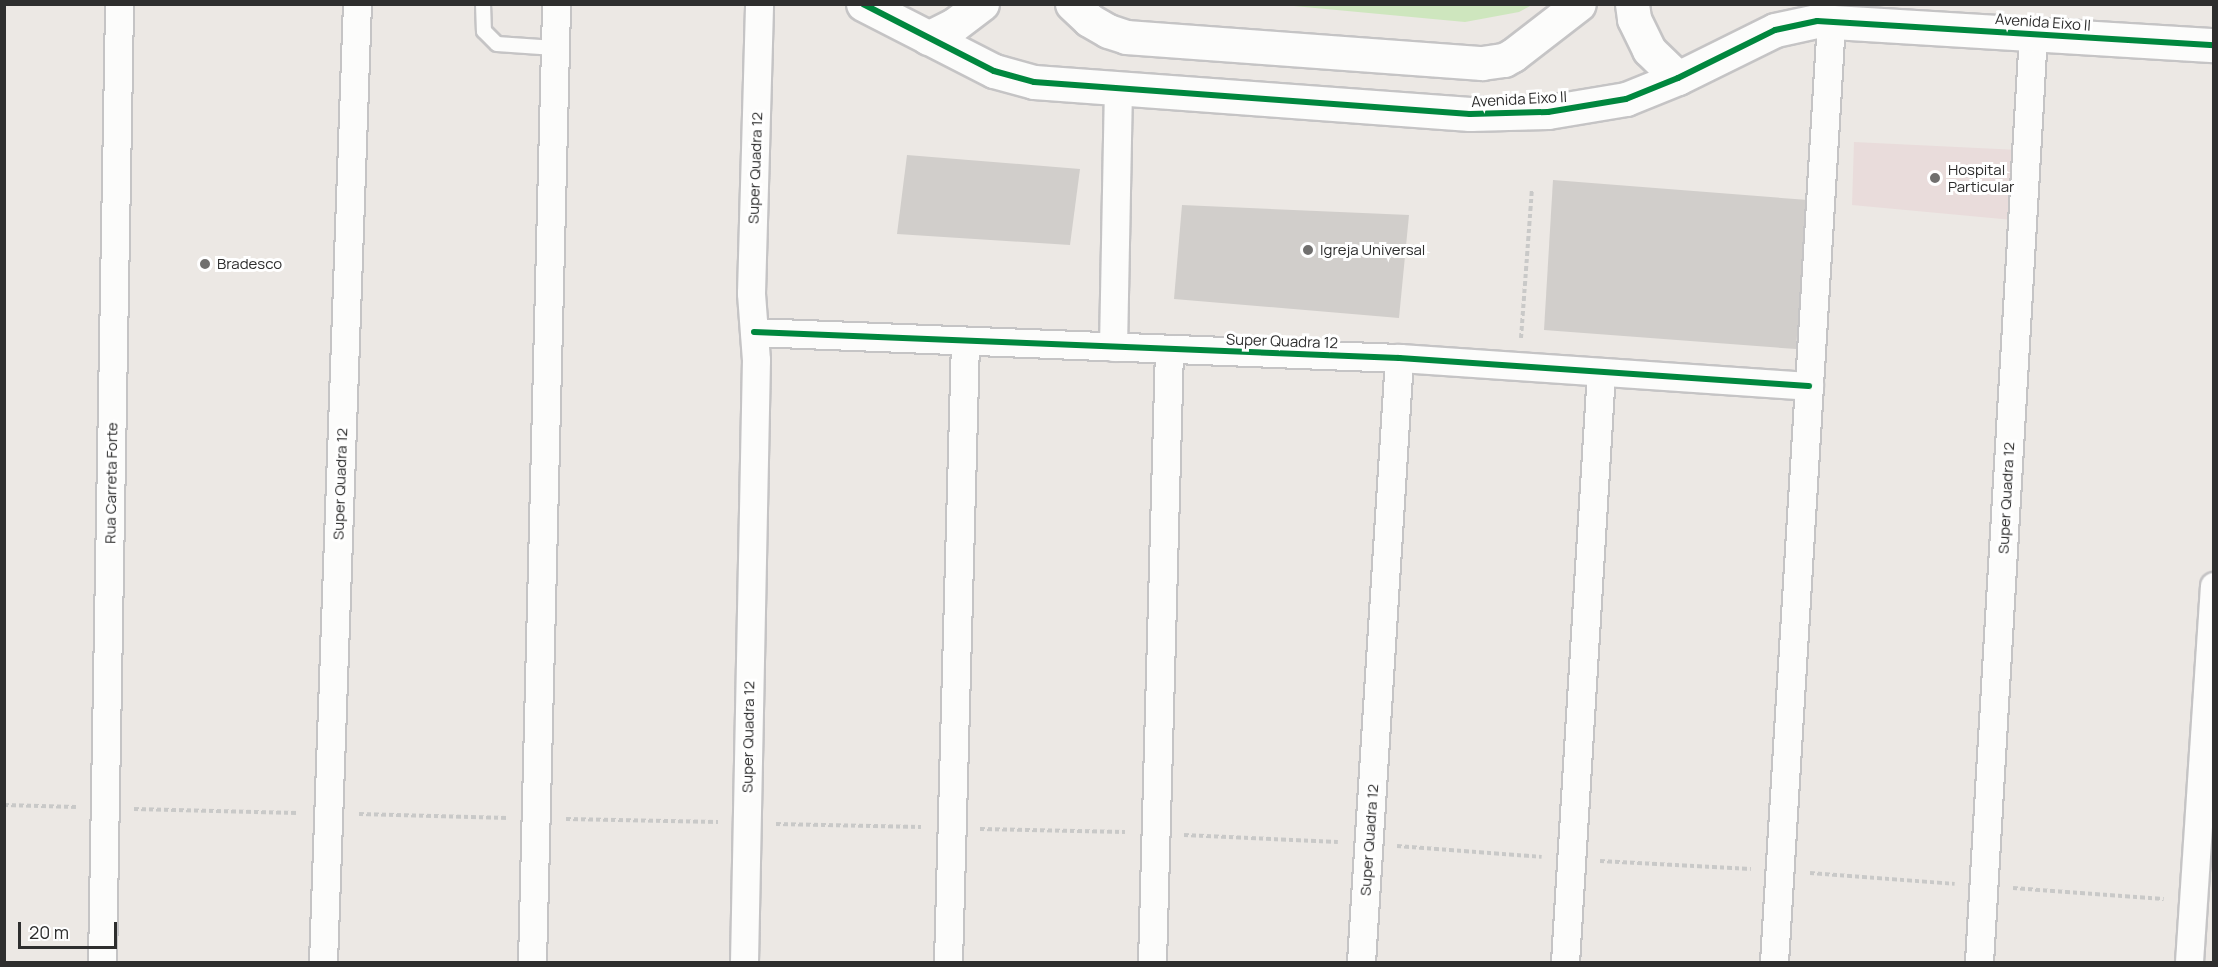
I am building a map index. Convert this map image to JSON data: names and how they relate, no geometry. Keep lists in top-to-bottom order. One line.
{"streets":{"street":["Avenida Eixo II","Super Quadra 12","Rua Carreta Forte"]},"crossings":[["Avenida Eixo II","Super Quadra 12"]],"places":["Hospital Particular","Igreja Universal","Bradesco"],"scale_bar":"20 m"}
